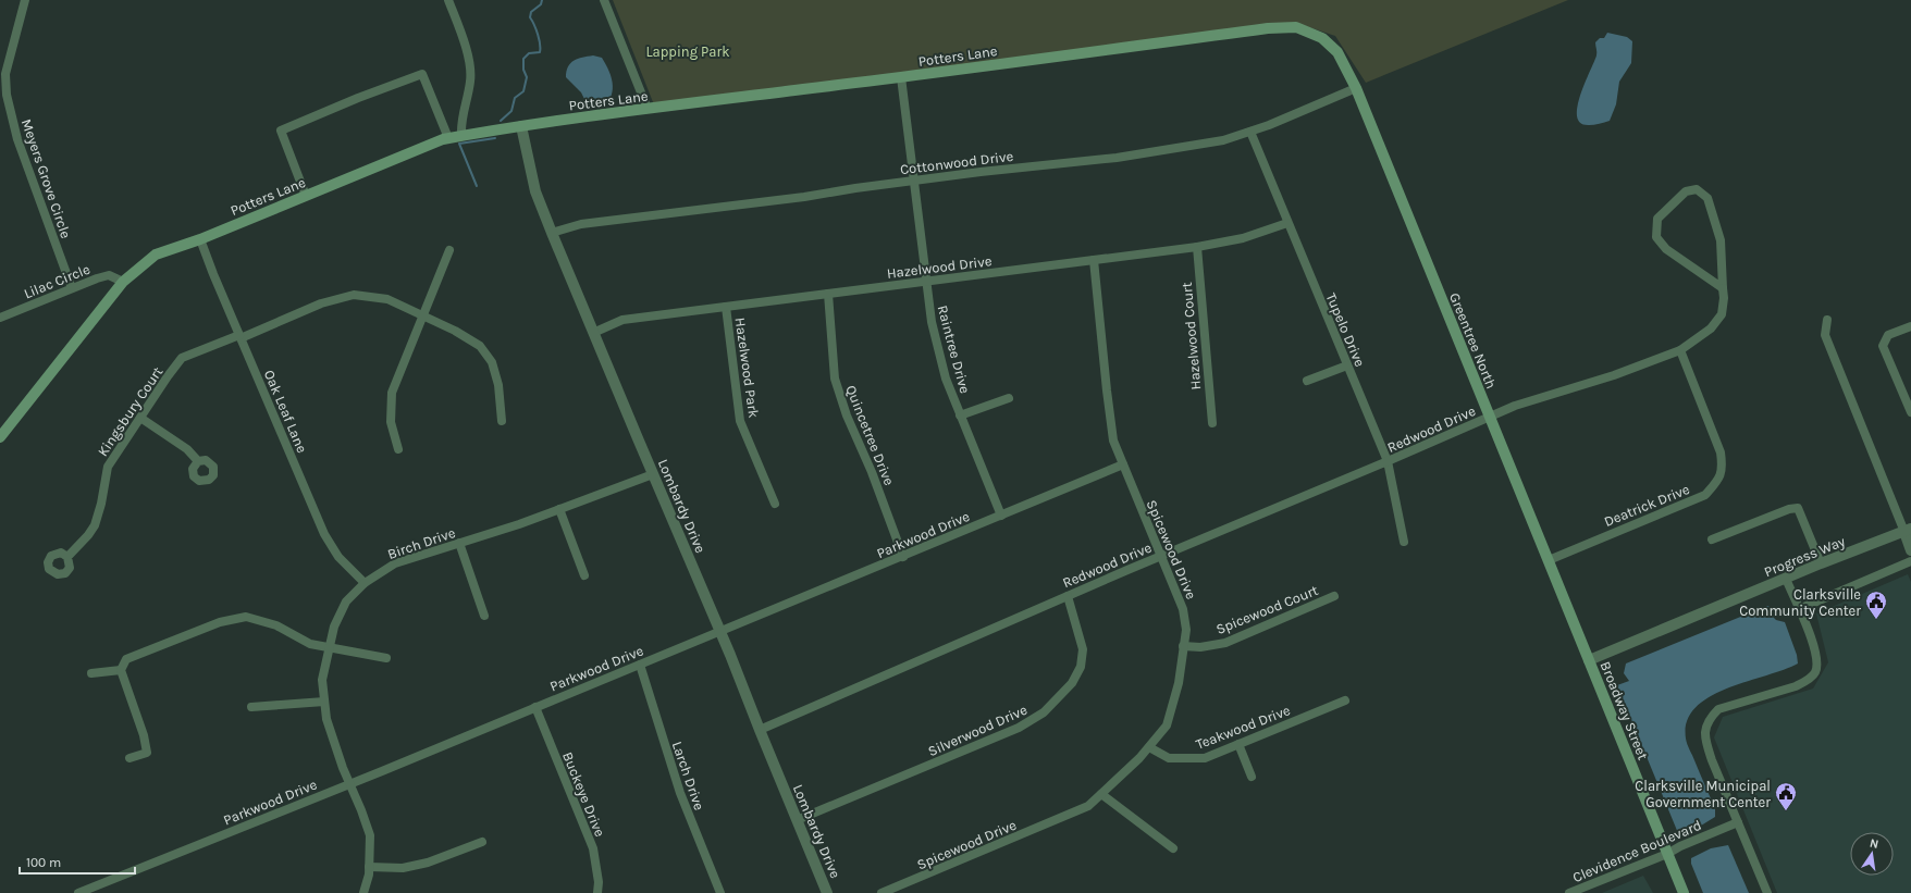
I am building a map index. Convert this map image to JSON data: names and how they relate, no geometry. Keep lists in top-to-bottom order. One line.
{"streets":{"main road":["Potters Lane","Greentree North","Broadway Street"],"street":["Cottonwood Drive","Meyers Grove Circle","Hazelwood Drive","Lilac Circle","Tupelo Drive","Hazelwood Court","Raintree Drive","Hazelwood Park","Kingsbury Court","Oak Leaf Lane","Redwood Drive","Quincetree Drive","Deatrick Drive","Lombardy Drive","Parkwood Drive","Birch Drive","Spicewood Drive","Progress Way","Spicewood Court","Teakwood Drive","Silverwood Drive","Larch Drive","Buckeye Drive","Clevidence Boulevard"]},"crossings":[["Potters Lane","Lilac Circle"],["Potters Lane","Greentree North"],["Potters Lane","Raintree Drive"],["Potters Lane","Oak Leaf Lane"],["Potters Lane","Lombardy Drive"],["Cottonwood Drive","Tupelo Drive"],["Cottonwood Drive","Greentree North"],["Cottonwood Drive","Raintree Drive"],["Cottonwood Drive","Lombardy Drive"],["Meyers Grove Circle","Lilac Circle"],["Hazelwood Drive","Tupelo Drive"],["Hazelwood Drive","Hazelwood Court"],["Hazelwood Drive","Raintree Drive"],["Hazelwood Drive","Hazelwood Park"],["Hazelwood Drive","Quincetree Drive"],["Hazelwood Drive","Lombardy Drive"],["Hazelwood Drive","Spicewood Drive"],["Tupelo Drive","Redwood Drive"],["Greentree North","Redwood Drive"],["Greentree North","Deatrick Drive"],["Greentree North","Progress Way"],["Greentree North","Broadway Street"],["Raintree Drive","Parkwood Drive"],["Kingsbury Court","Oak Leaf Lane"],["Oak Leaf Lane","Birch Drive"],["Redwood Drive","Deatrick Drive"],["Redwood Drive","Lombardy Drive"],["Redwood Drive","Spicewood Drive"],["Redwood Drive","Silverwood Drive"],["Quincetree Drive","Parkwood Drive"],["Lombardy Drive","Parkwood Drive"],["Lombardy Drive","Birch Drive"],["Lombardy Drive","Silverwood Drive"],["Parkwood Drive","Birch Drive"],["Parkwood Drive","Spicewood Drive"],["Parkwood Drive","Larch Drive"],["Parkwood Drive","Buckeye Drive"],["Spicewood Drive","Spicewood Court"],["Spicewood Drive","Teakwood Drive"],["Progress Way","Broadway Street"],["Broadway Street","Clevidence Boulevard"]],"parks":["Lapping Park"],"places":{"public building":["Clarksville Community Center","Clarksville Municipal Government Center"]},"scale_bar":"100 m","north":"top"}
